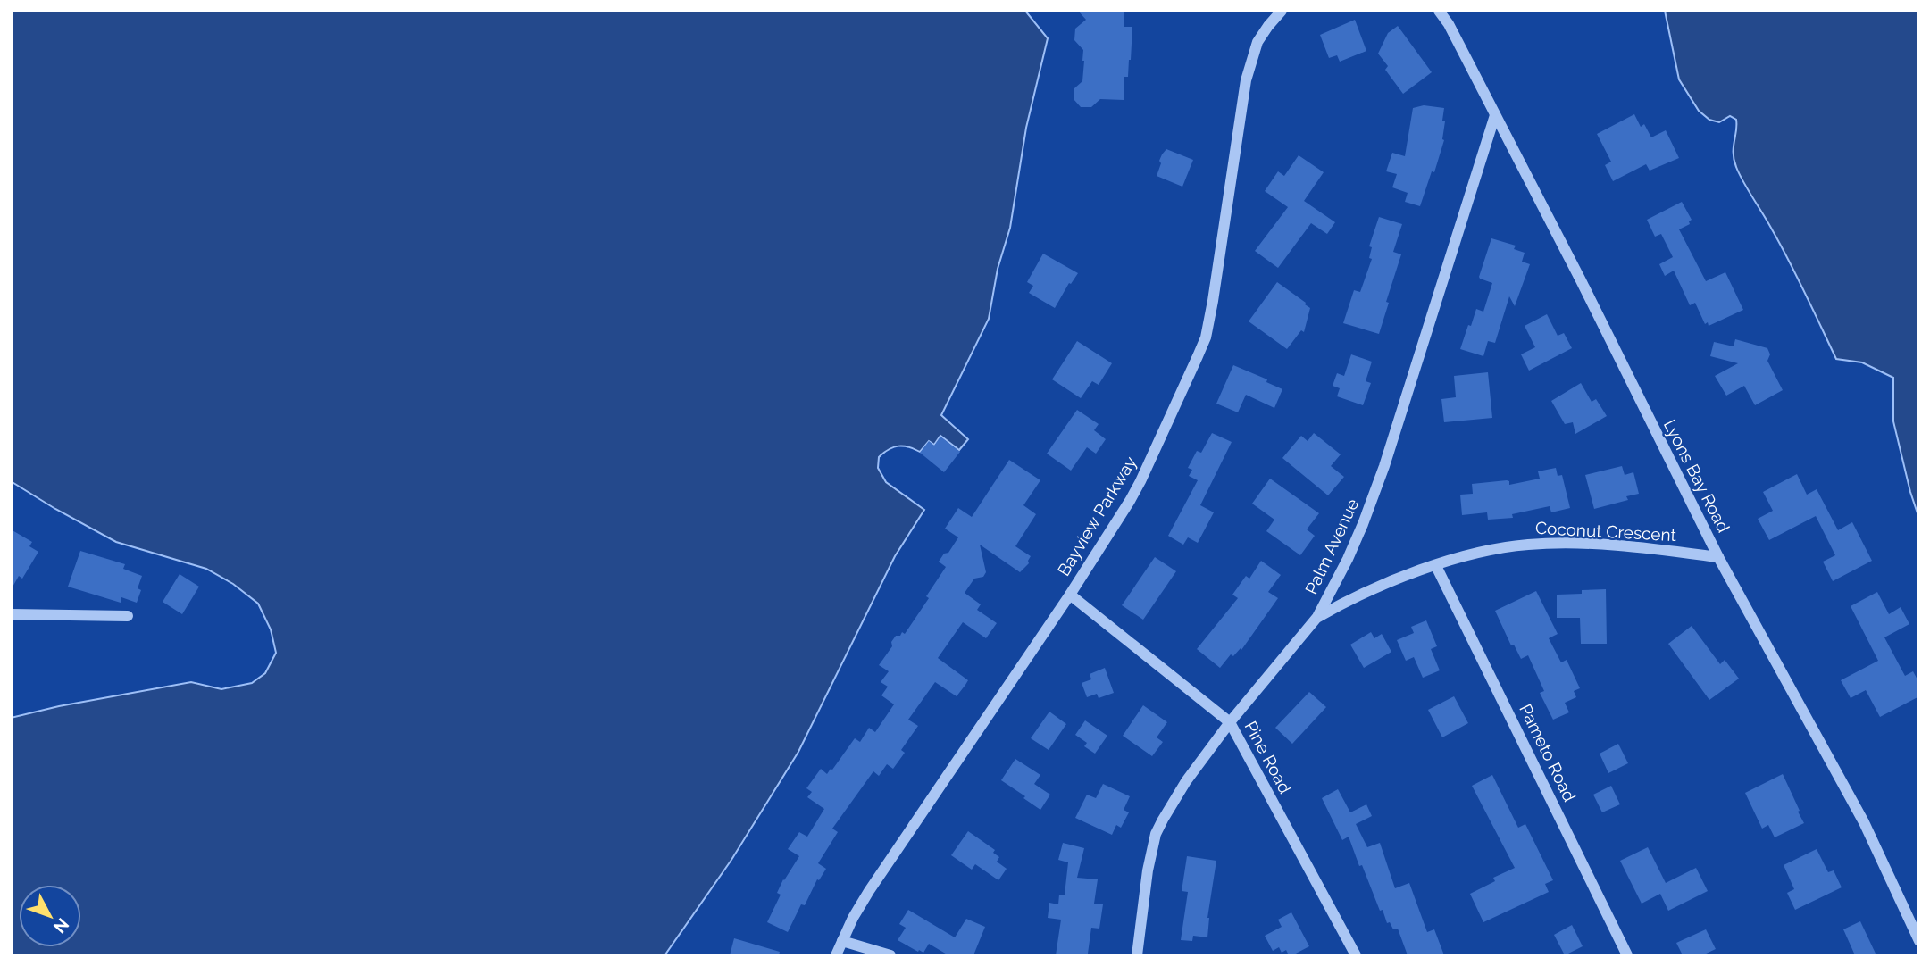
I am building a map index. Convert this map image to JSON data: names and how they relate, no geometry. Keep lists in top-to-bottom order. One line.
{"streets":{"street":["Lyons Bay Road","Bayview Parkway","Coconut Crescent","Palm Avenue","Pameto Road","Pine Road"]},"crossings":[["Lyons Bay Road","Coconut Crescent"],["Lyons Bay Road","Palm Avenue"],["Bayview Parkway","Pine Road"],["Coconut Crescent","Palm Avenue"],["Coconut Crescent","Pameto Road"],["Palm Avenue","Pine Road"]],"north":"bottom right"}
